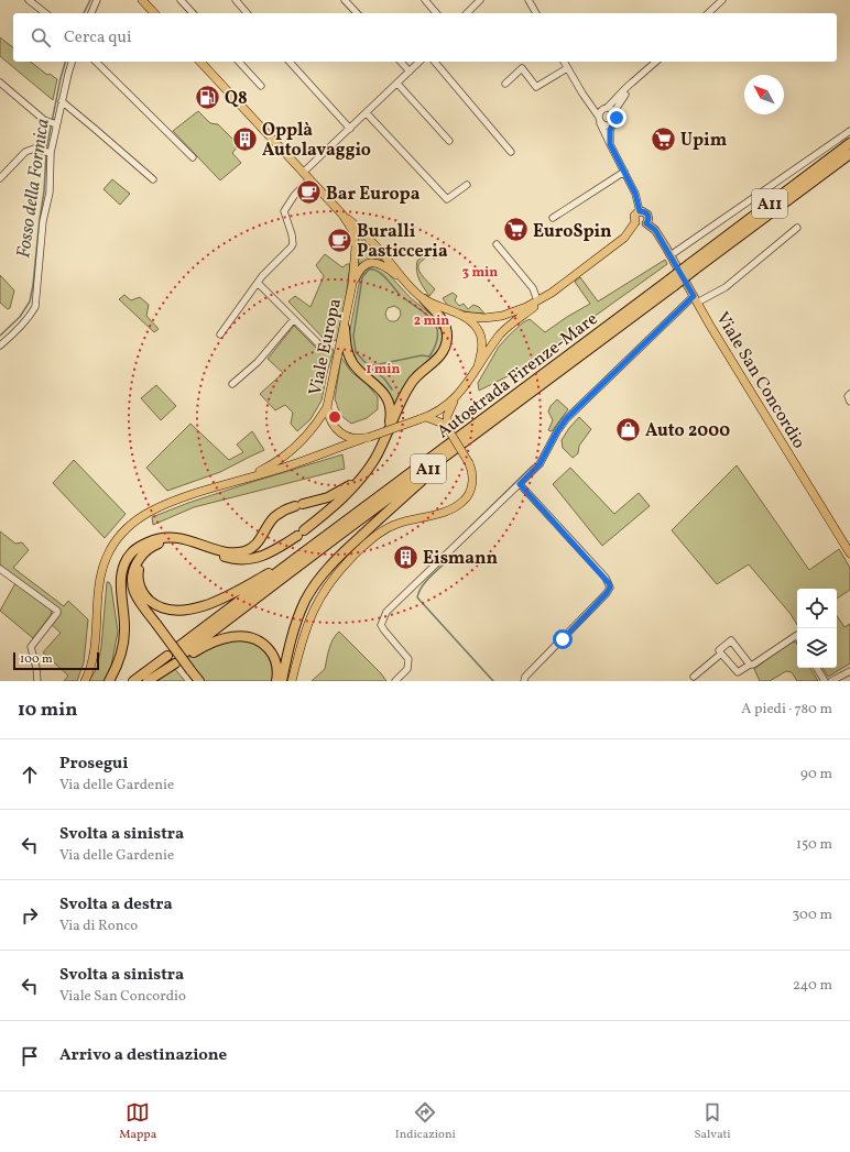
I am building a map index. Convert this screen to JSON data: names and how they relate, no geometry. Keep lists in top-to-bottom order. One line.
{"streets":{"highway":["A11","Autostrada Firenze-Mare"],"main road":["Viale Europa","Viale San Concordio"]},"crossings":[["Viale Europa","Viale San Concordio"]],"water":["Fosso della Formica"],"places":{"fuel station":["Q8"],"building":["Opplà Autolavaggio","Eismann"],"supermarket":["Upim","EuroSpin"],"cafe":["Bar Europa","Buralli Pasticceria"],"shop":["Auto 2000"]},"scale_bar":"100 m","north":"top left","page":{"search":"Cerca qui","scale":"100 m","heading":["10 min","A piedi · 780 m"],"list":[["Prosegui","Via delle Gardenie","90 m"],["Svolta a sinistra","Via delle Gardenie","150 m"],["Svolta a destra","Via di Ronco","300 m"],["Svolta a sinistra","Viale San Concordio","240 m"],"Arrivo a destinazione"],"nav":["Mappa","Indicazioni","Salvati"]},"rings":["3 min","2 min","1 min"]}
